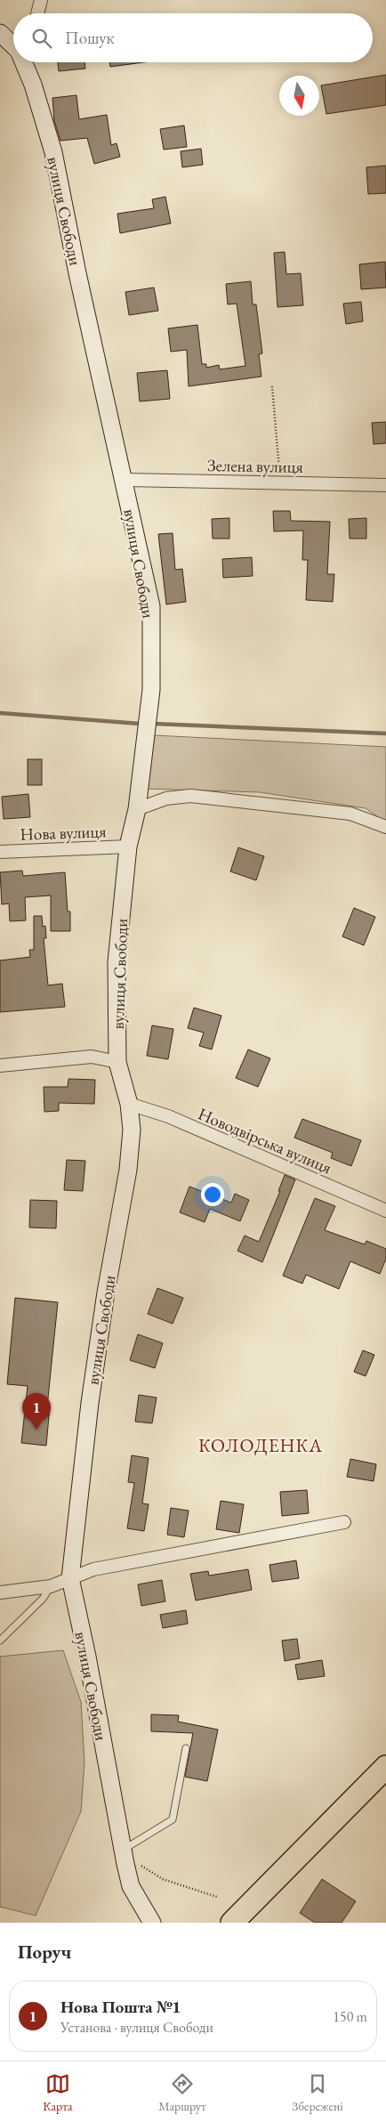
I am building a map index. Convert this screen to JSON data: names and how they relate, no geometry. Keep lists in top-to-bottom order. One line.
{"streets":{"main road":["вулиця Свободи"],"street":["Зелена вулиця","Нова вулиця","Новодвірська вулиця"]},"crossings":[["вулиця Свободи","Зелена вулиця"],["вулиця Свободи","Нова вулиця"],["вулиця Свободи","Новодвірська вулиця"]],"districts":["КОЛОДЕНКА"],"north":"bottom","page":{"search":"Пошук","pins":"1","heading":"Поруч","list":[{"mark":"1","name":"Нова Пошта №1","note":"Установа · вулиця Свободи","value":"150 m"}],"nav":["Карта","Маршрут","Збережені"]}}
